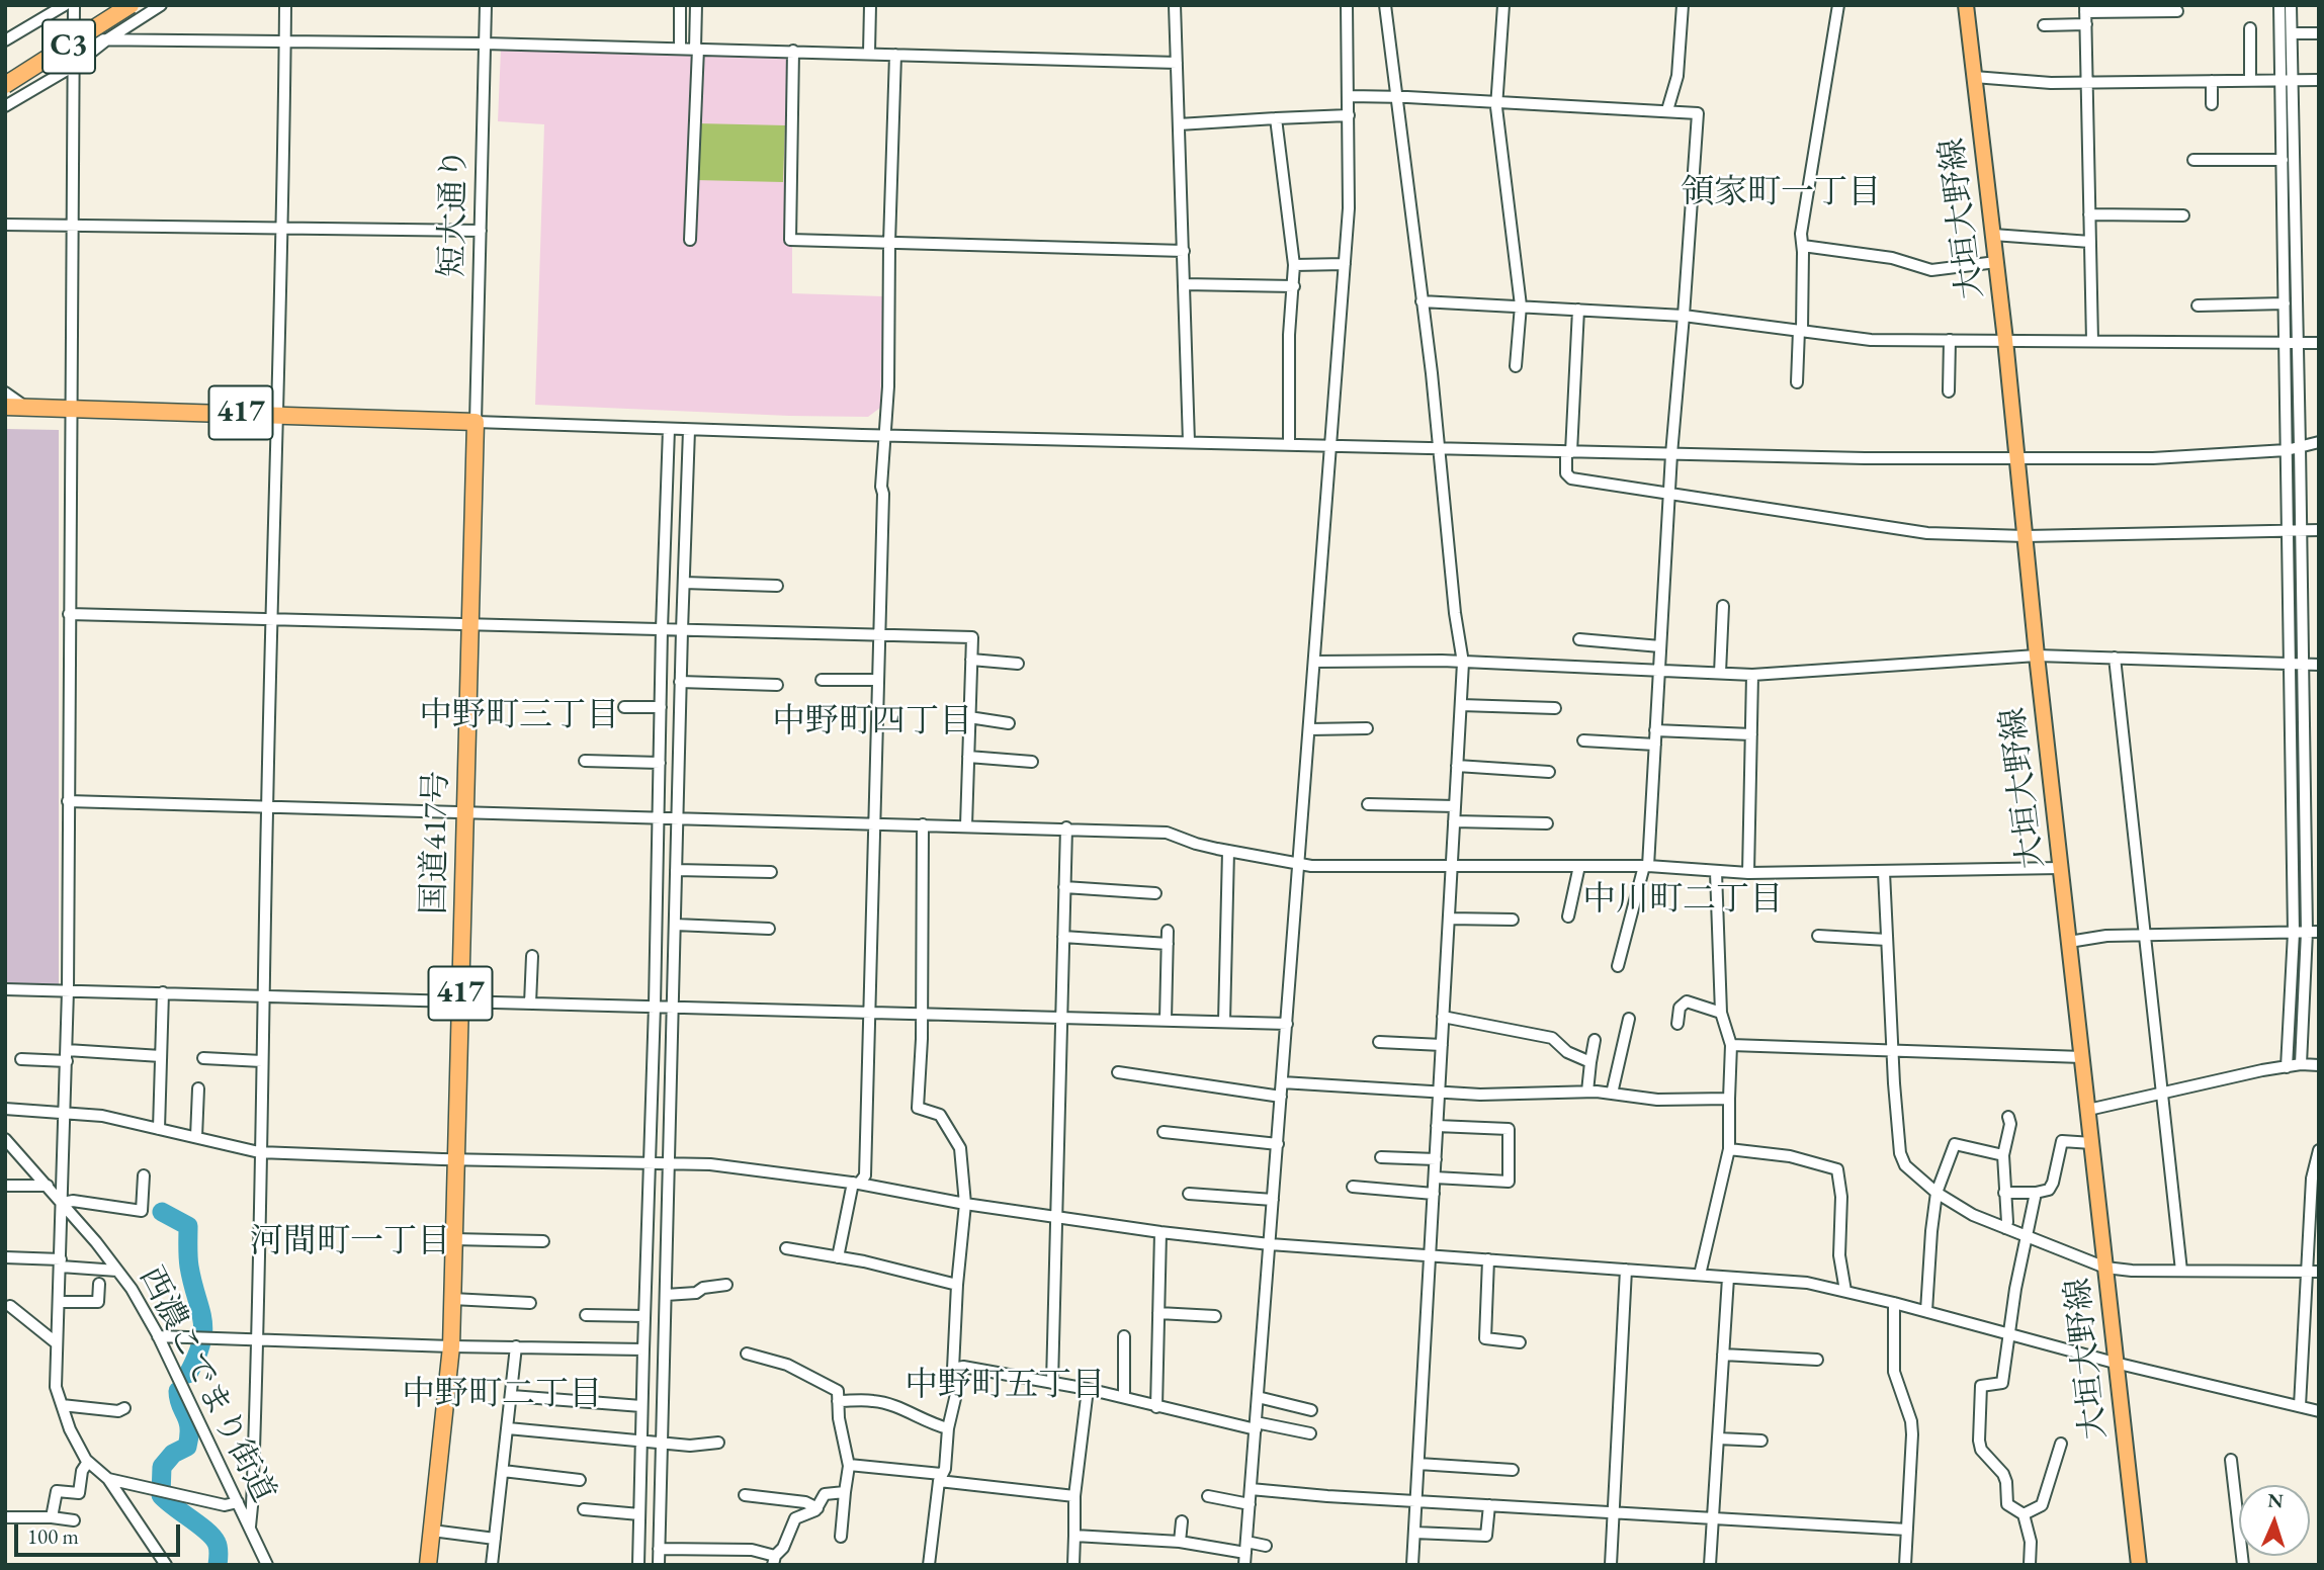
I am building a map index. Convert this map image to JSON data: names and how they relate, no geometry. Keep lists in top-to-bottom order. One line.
{"streets":{"highway":["C3","417","国道417号"],"main road":["大垣大野線"],"street":["短大通り","西濃こでまり街道"]},"crossings":[["短大通り","417"],["短大通り","国道417号"],["417","国道417号"]],"districts":["領家町一丁目","中野町三丁目","中野町四丁目","中川町二丁目","河間町一丁目","中野町五丁目","中野町二丁目"],"scale_bar":"100 m","north":"top"}
